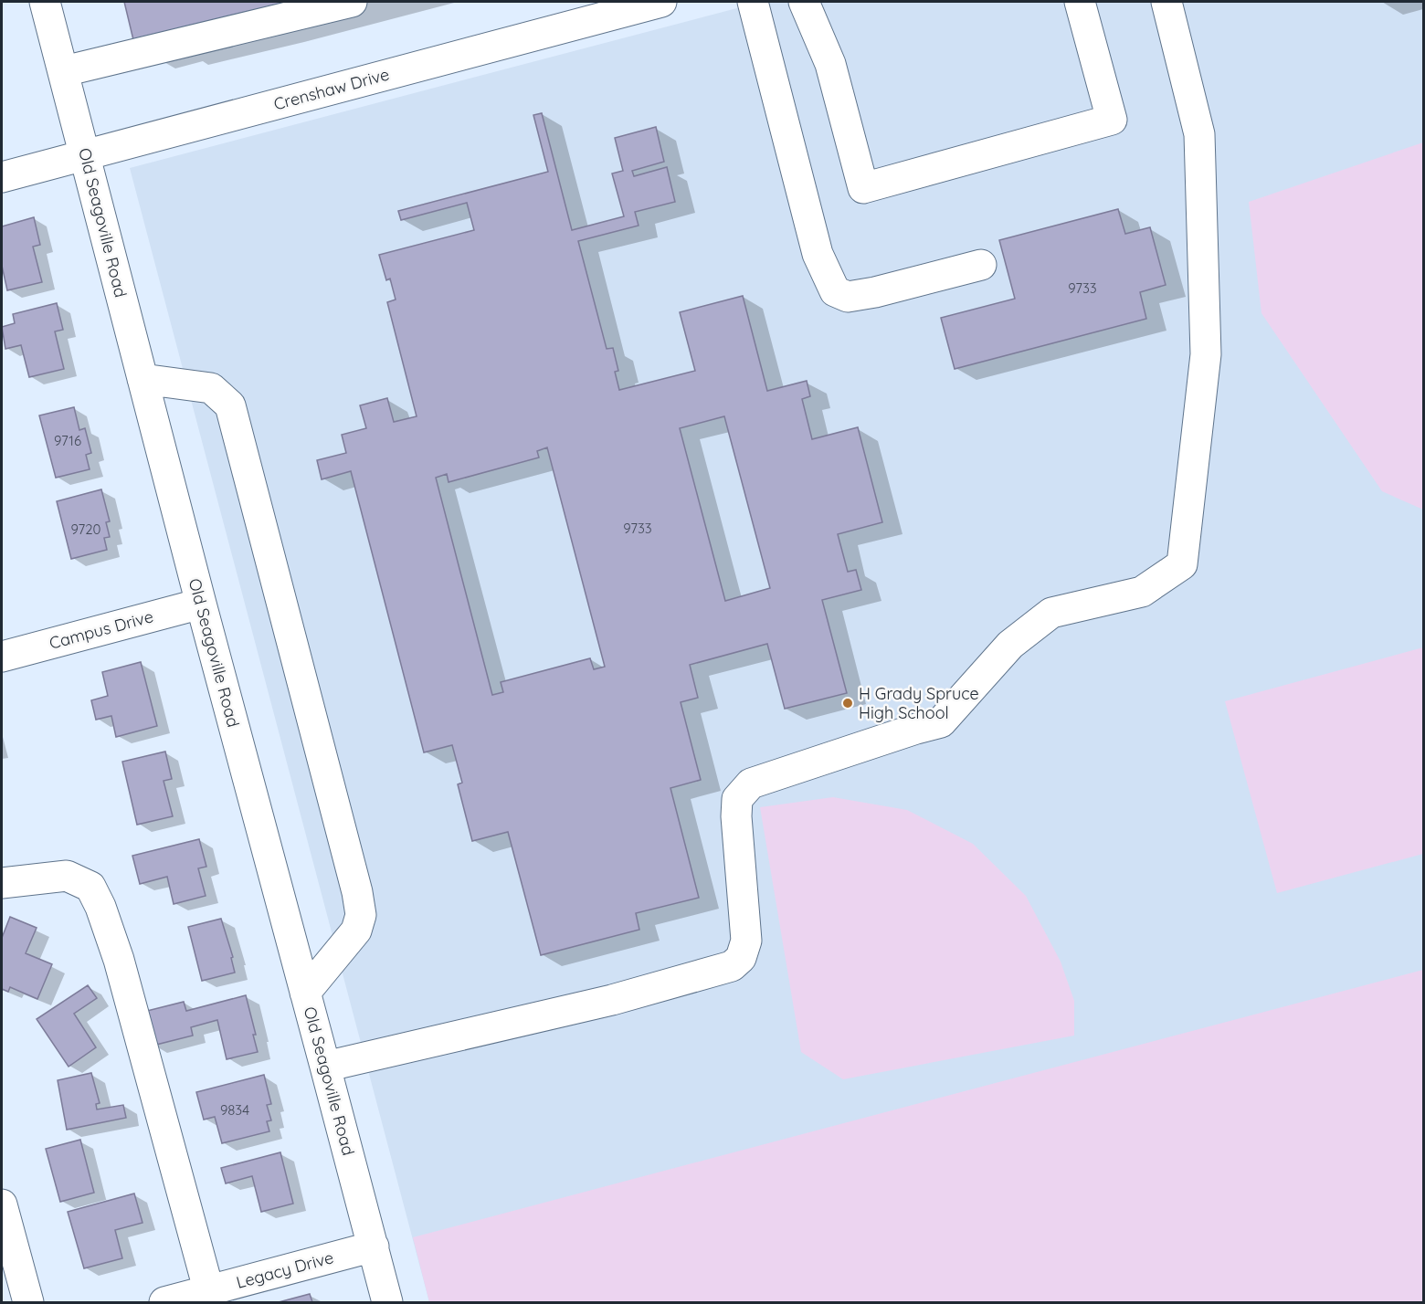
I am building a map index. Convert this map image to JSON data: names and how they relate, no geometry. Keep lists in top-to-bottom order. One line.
{"streets":{"street":["Crenshaw Drive","Old Seagoville Road","Campus Drive","Legacy Drive"]},"crossings":[["Crenshaw Drive","Old Seagoville Road"],["Old Seagoville Road","Campus Drive"],["Old Seagoville Road","Legacy Drive"]],"places":["H Grady Spruce High School"],"house_numbers":["9733","9716","9733","9720","9834"]}
